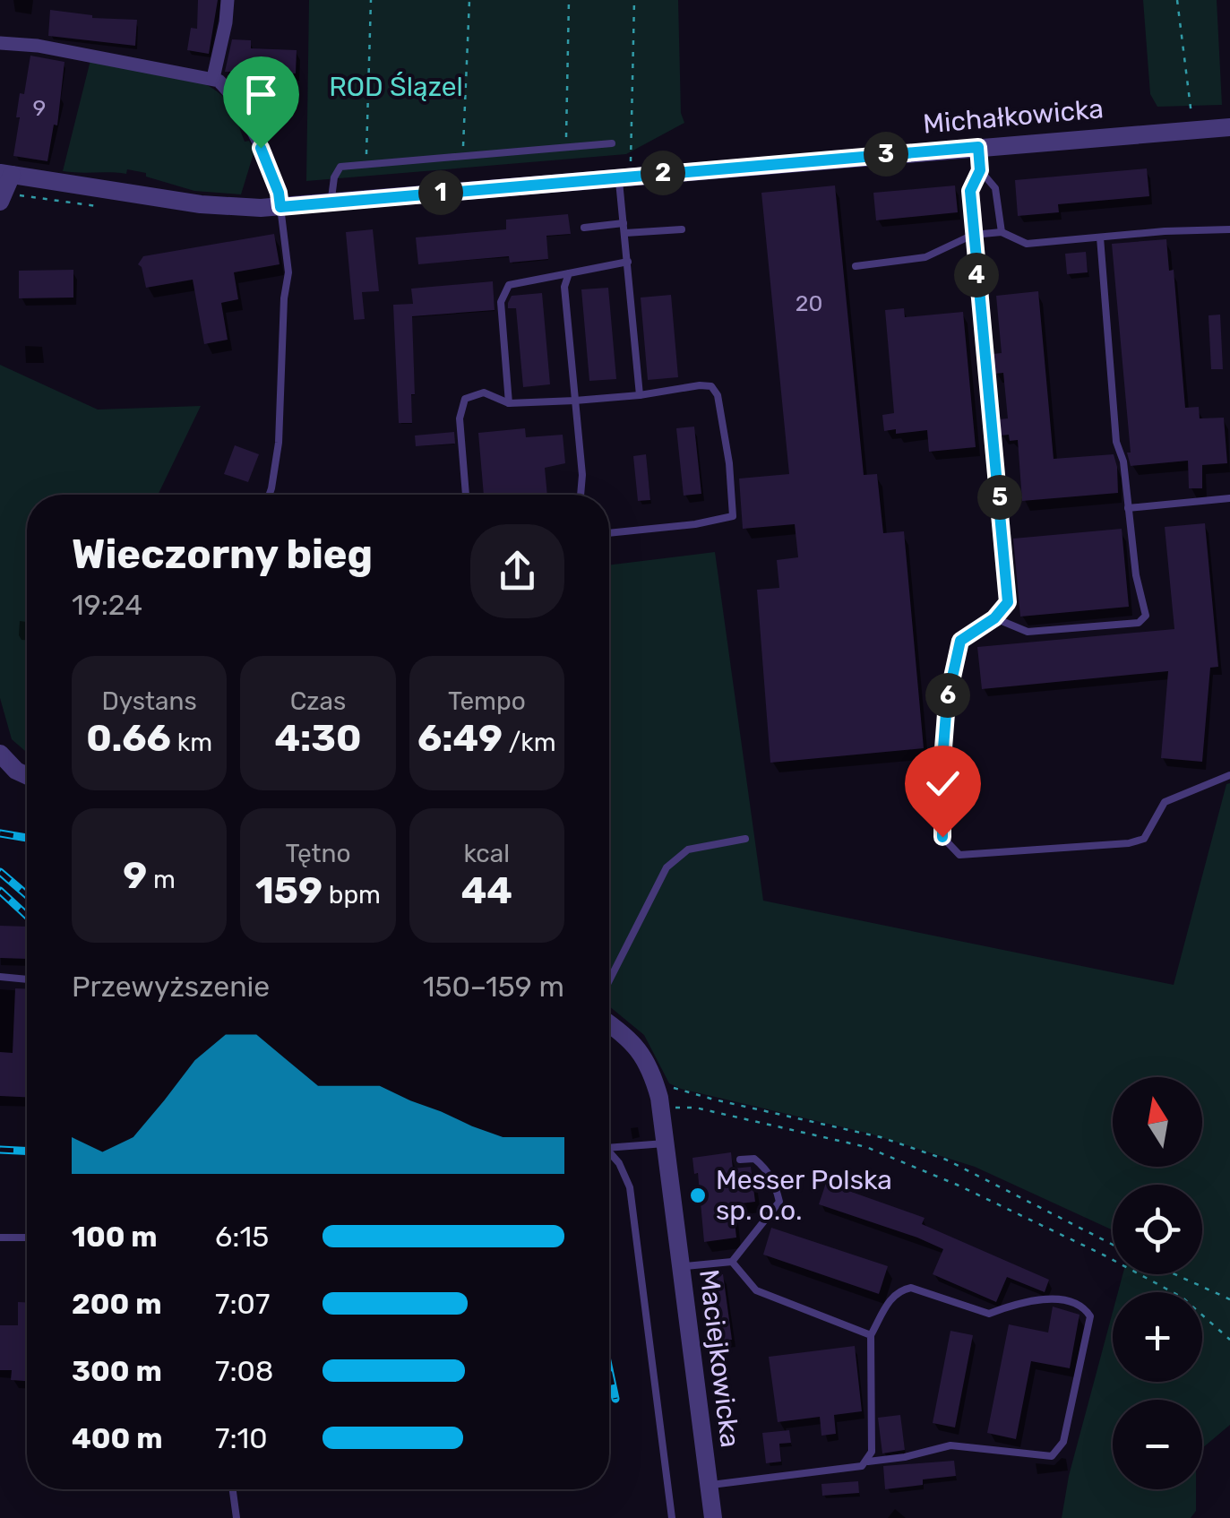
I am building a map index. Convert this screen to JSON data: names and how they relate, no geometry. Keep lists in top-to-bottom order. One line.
{"streets":{"street":["Michałkowicka","Maciejkowicka"]},"parks":["ROD Ślązel"],"places":["Messer Polska sp. o.o."],"house_numbers":["9","20"],"north":"top","page":{"pins":["3","2","1","4","5","6"],"heading":["Wieczorny bieg","19:24"],"stats":[["Dystans","0.66 km"],["Czas","4:30"],["Tempo","6:49 /km"],["9 m"],["Tętno","159 bpm"],["kcal","44"]],"chart":["Przewyższenie","150–159 m"],"map_buttons":["+","−"],"list":[{"name":"100 m","note":"6:15"},{"name":"200 m","note":"7:07"},{"name":"300 m","note":"7:08"},{"name":"400 m","note":"7:10"}]}}
